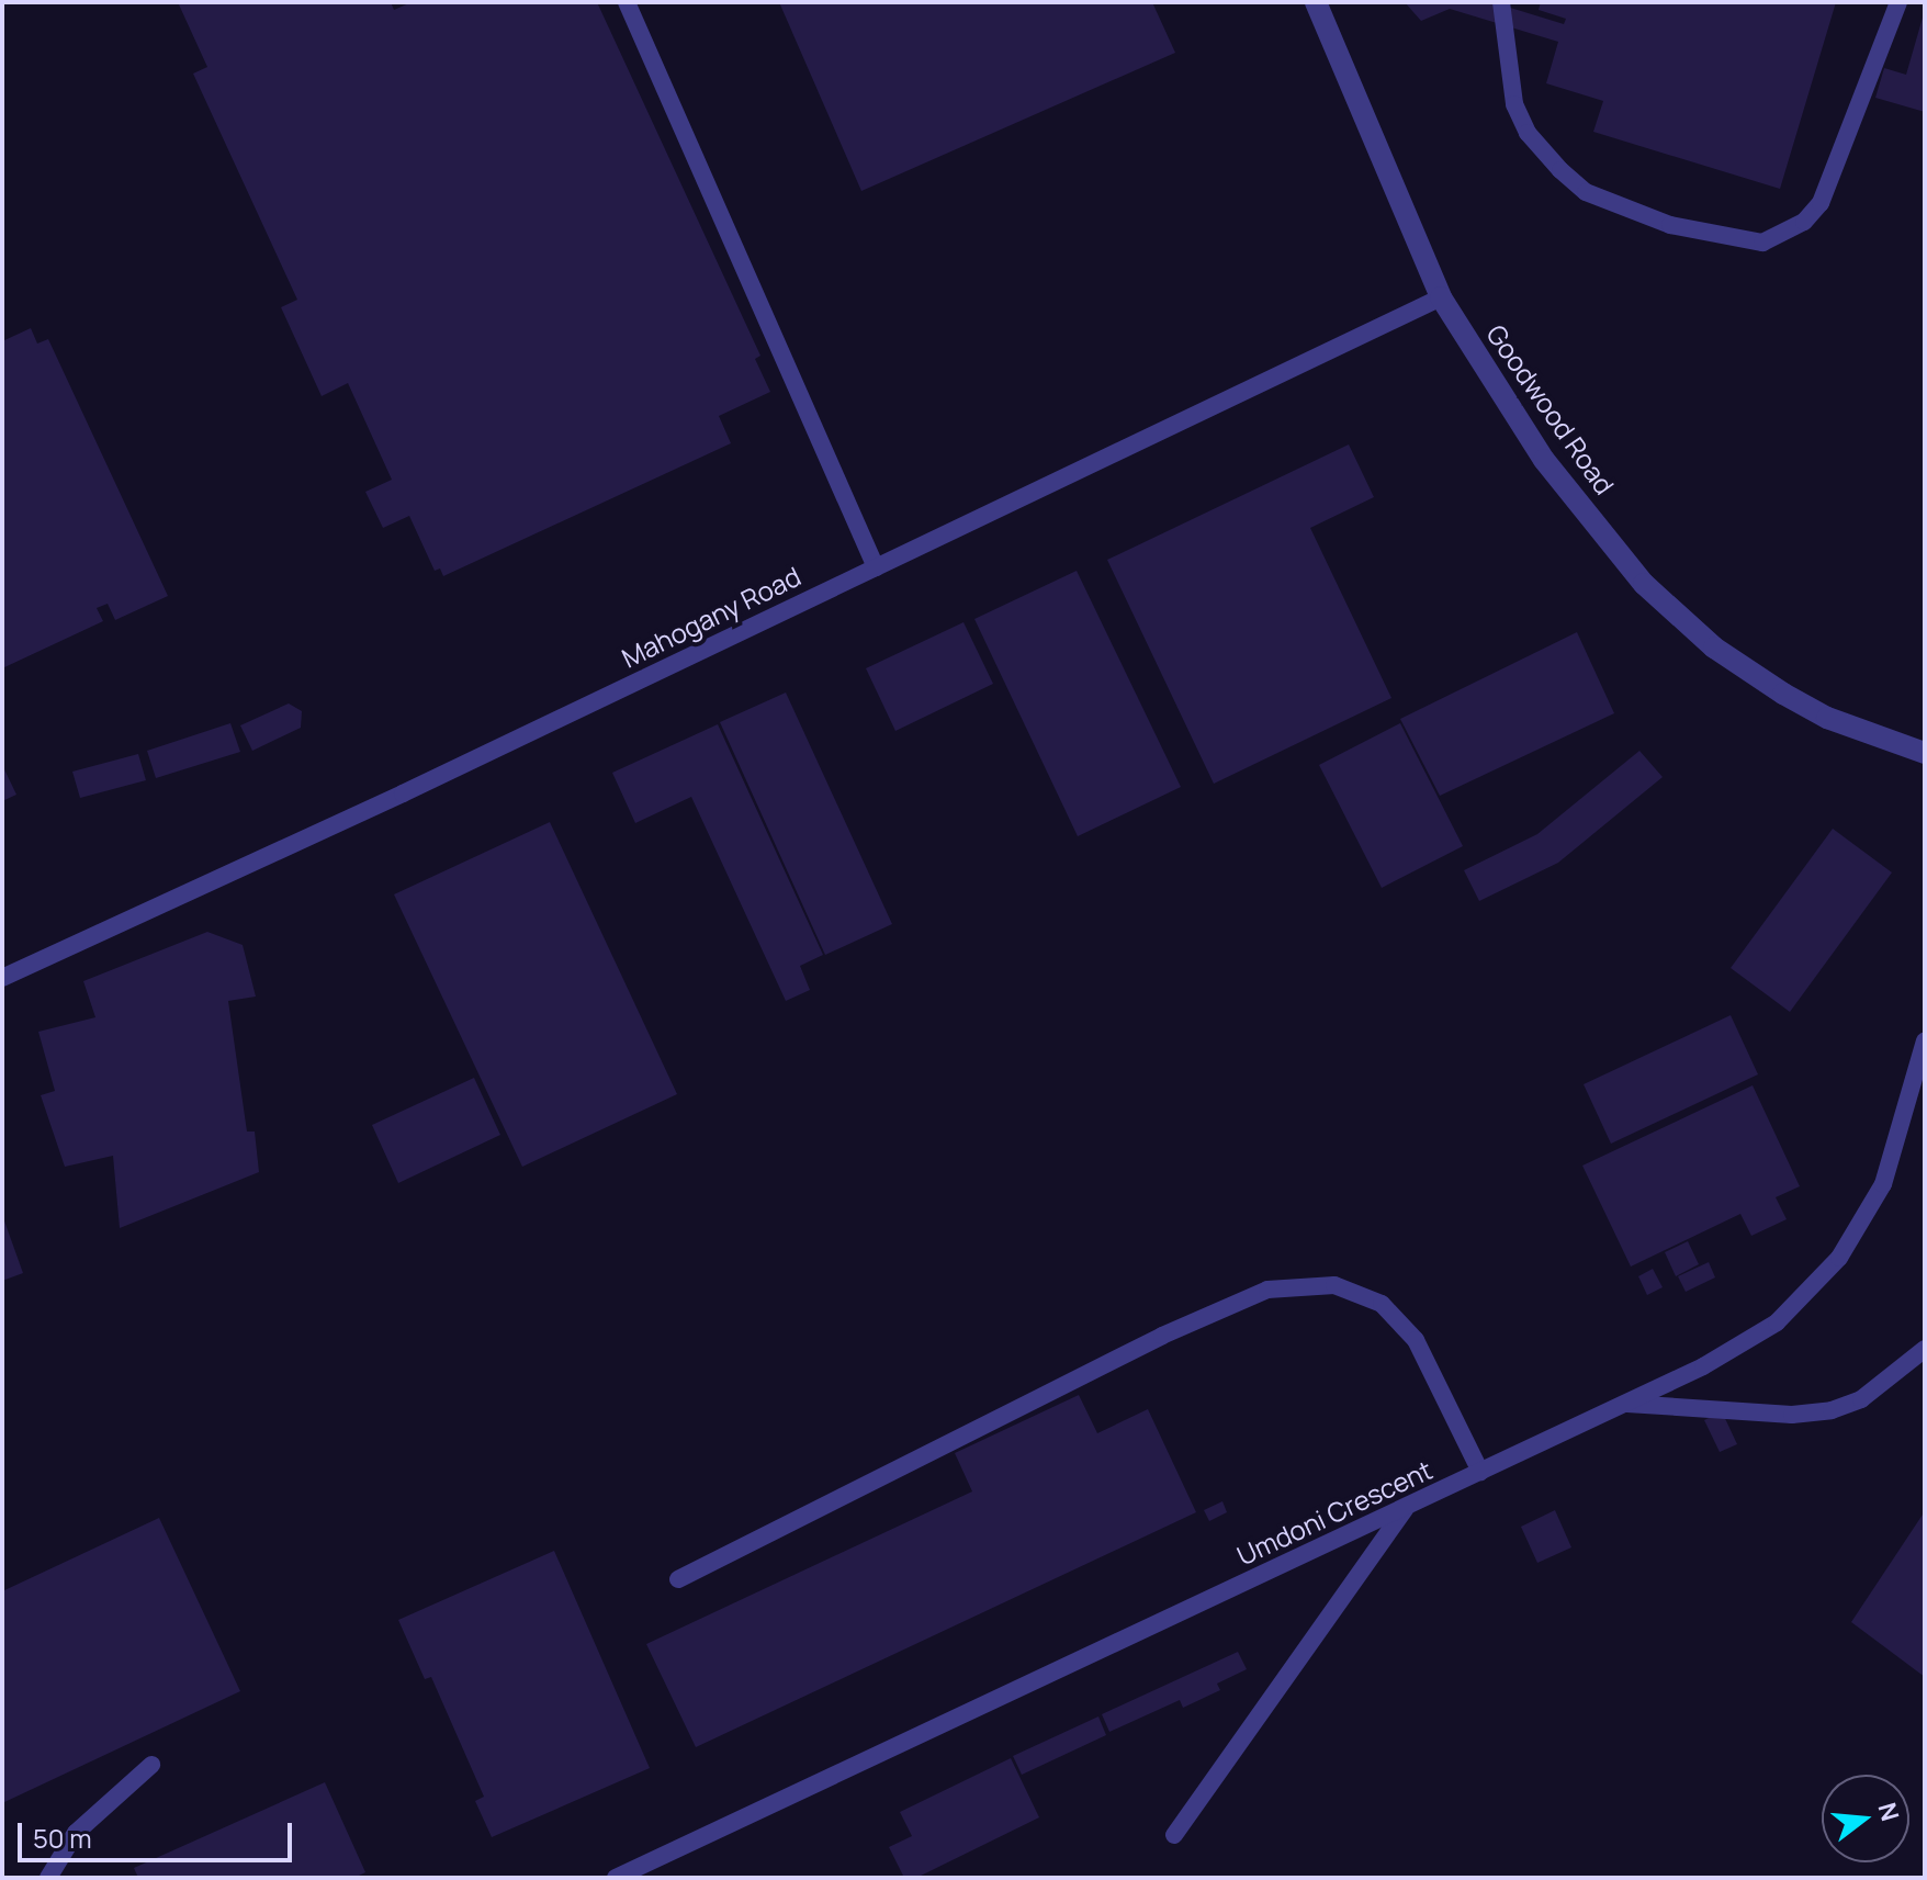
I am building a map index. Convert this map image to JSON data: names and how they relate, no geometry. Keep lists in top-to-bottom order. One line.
{"streets":{"street":["Goodwood Road"],"lane":["Mahogany Road","Umdoni Crescent"]},"crossings":[["Goodwood Road","Mahogany Road"]],"scale_bar":"50 m","north":"right"}
